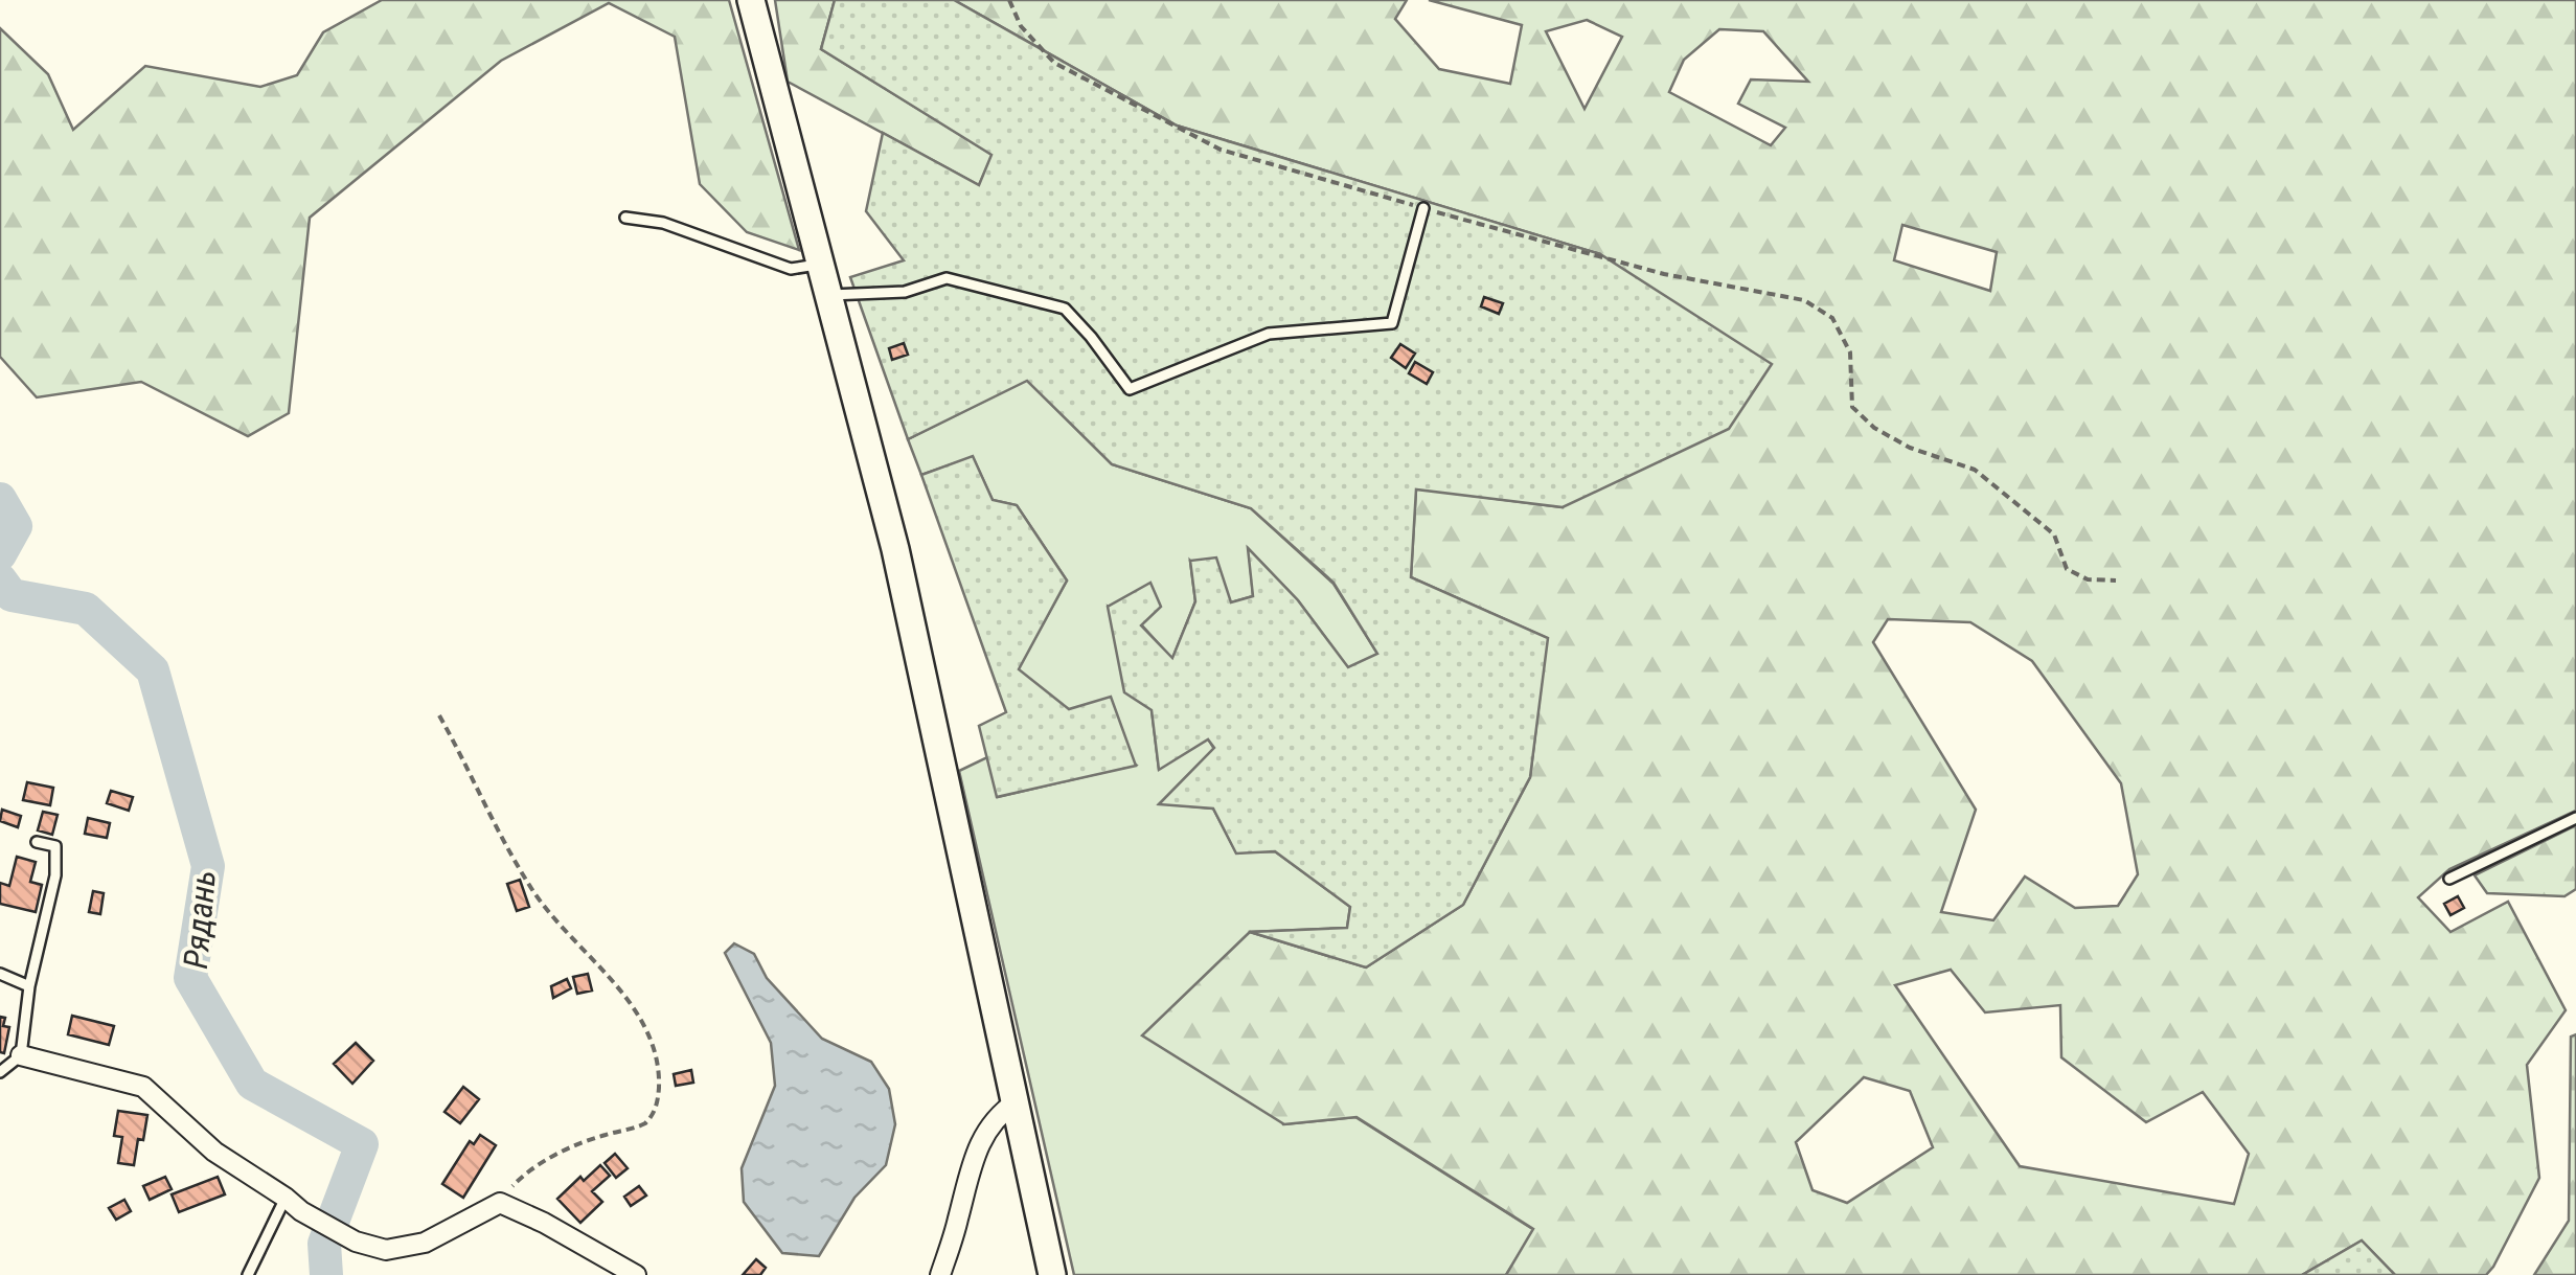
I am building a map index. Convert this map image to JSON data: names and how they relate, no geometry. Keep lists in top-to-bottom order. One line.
{"water":["Рядань"]}
